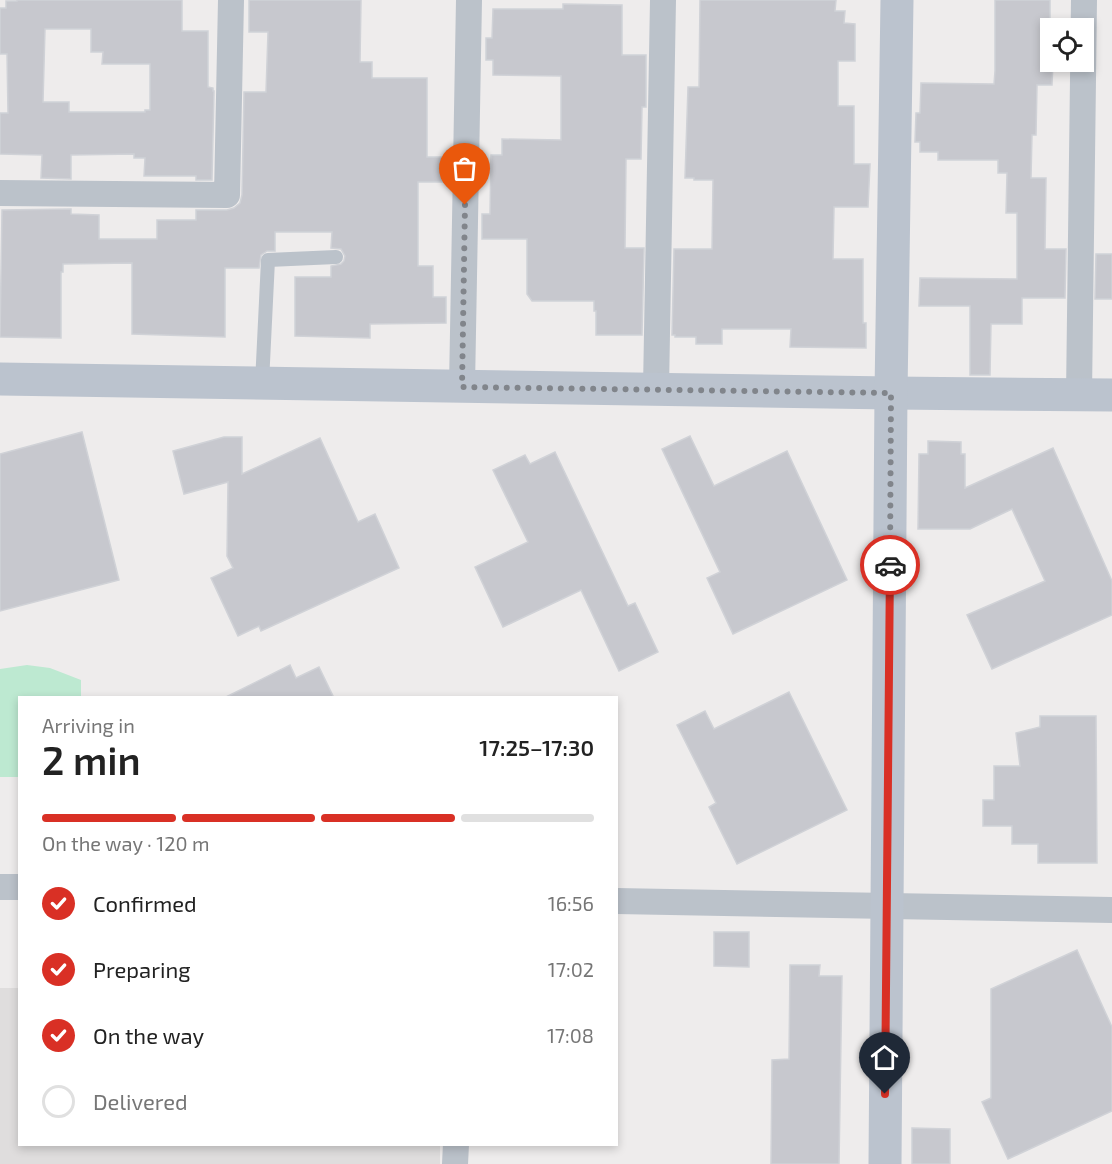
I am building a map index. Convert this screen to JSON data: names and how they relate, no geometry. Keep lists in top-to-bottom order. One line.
{"page":{"heading":["2 min","Arriving in","17:25–17:30"],"bar":"On the way · 120 m","list":[["Confirmed","16:56"],["Preparing","17:02"],["On the way","17:08"],"Delivered"]}}
